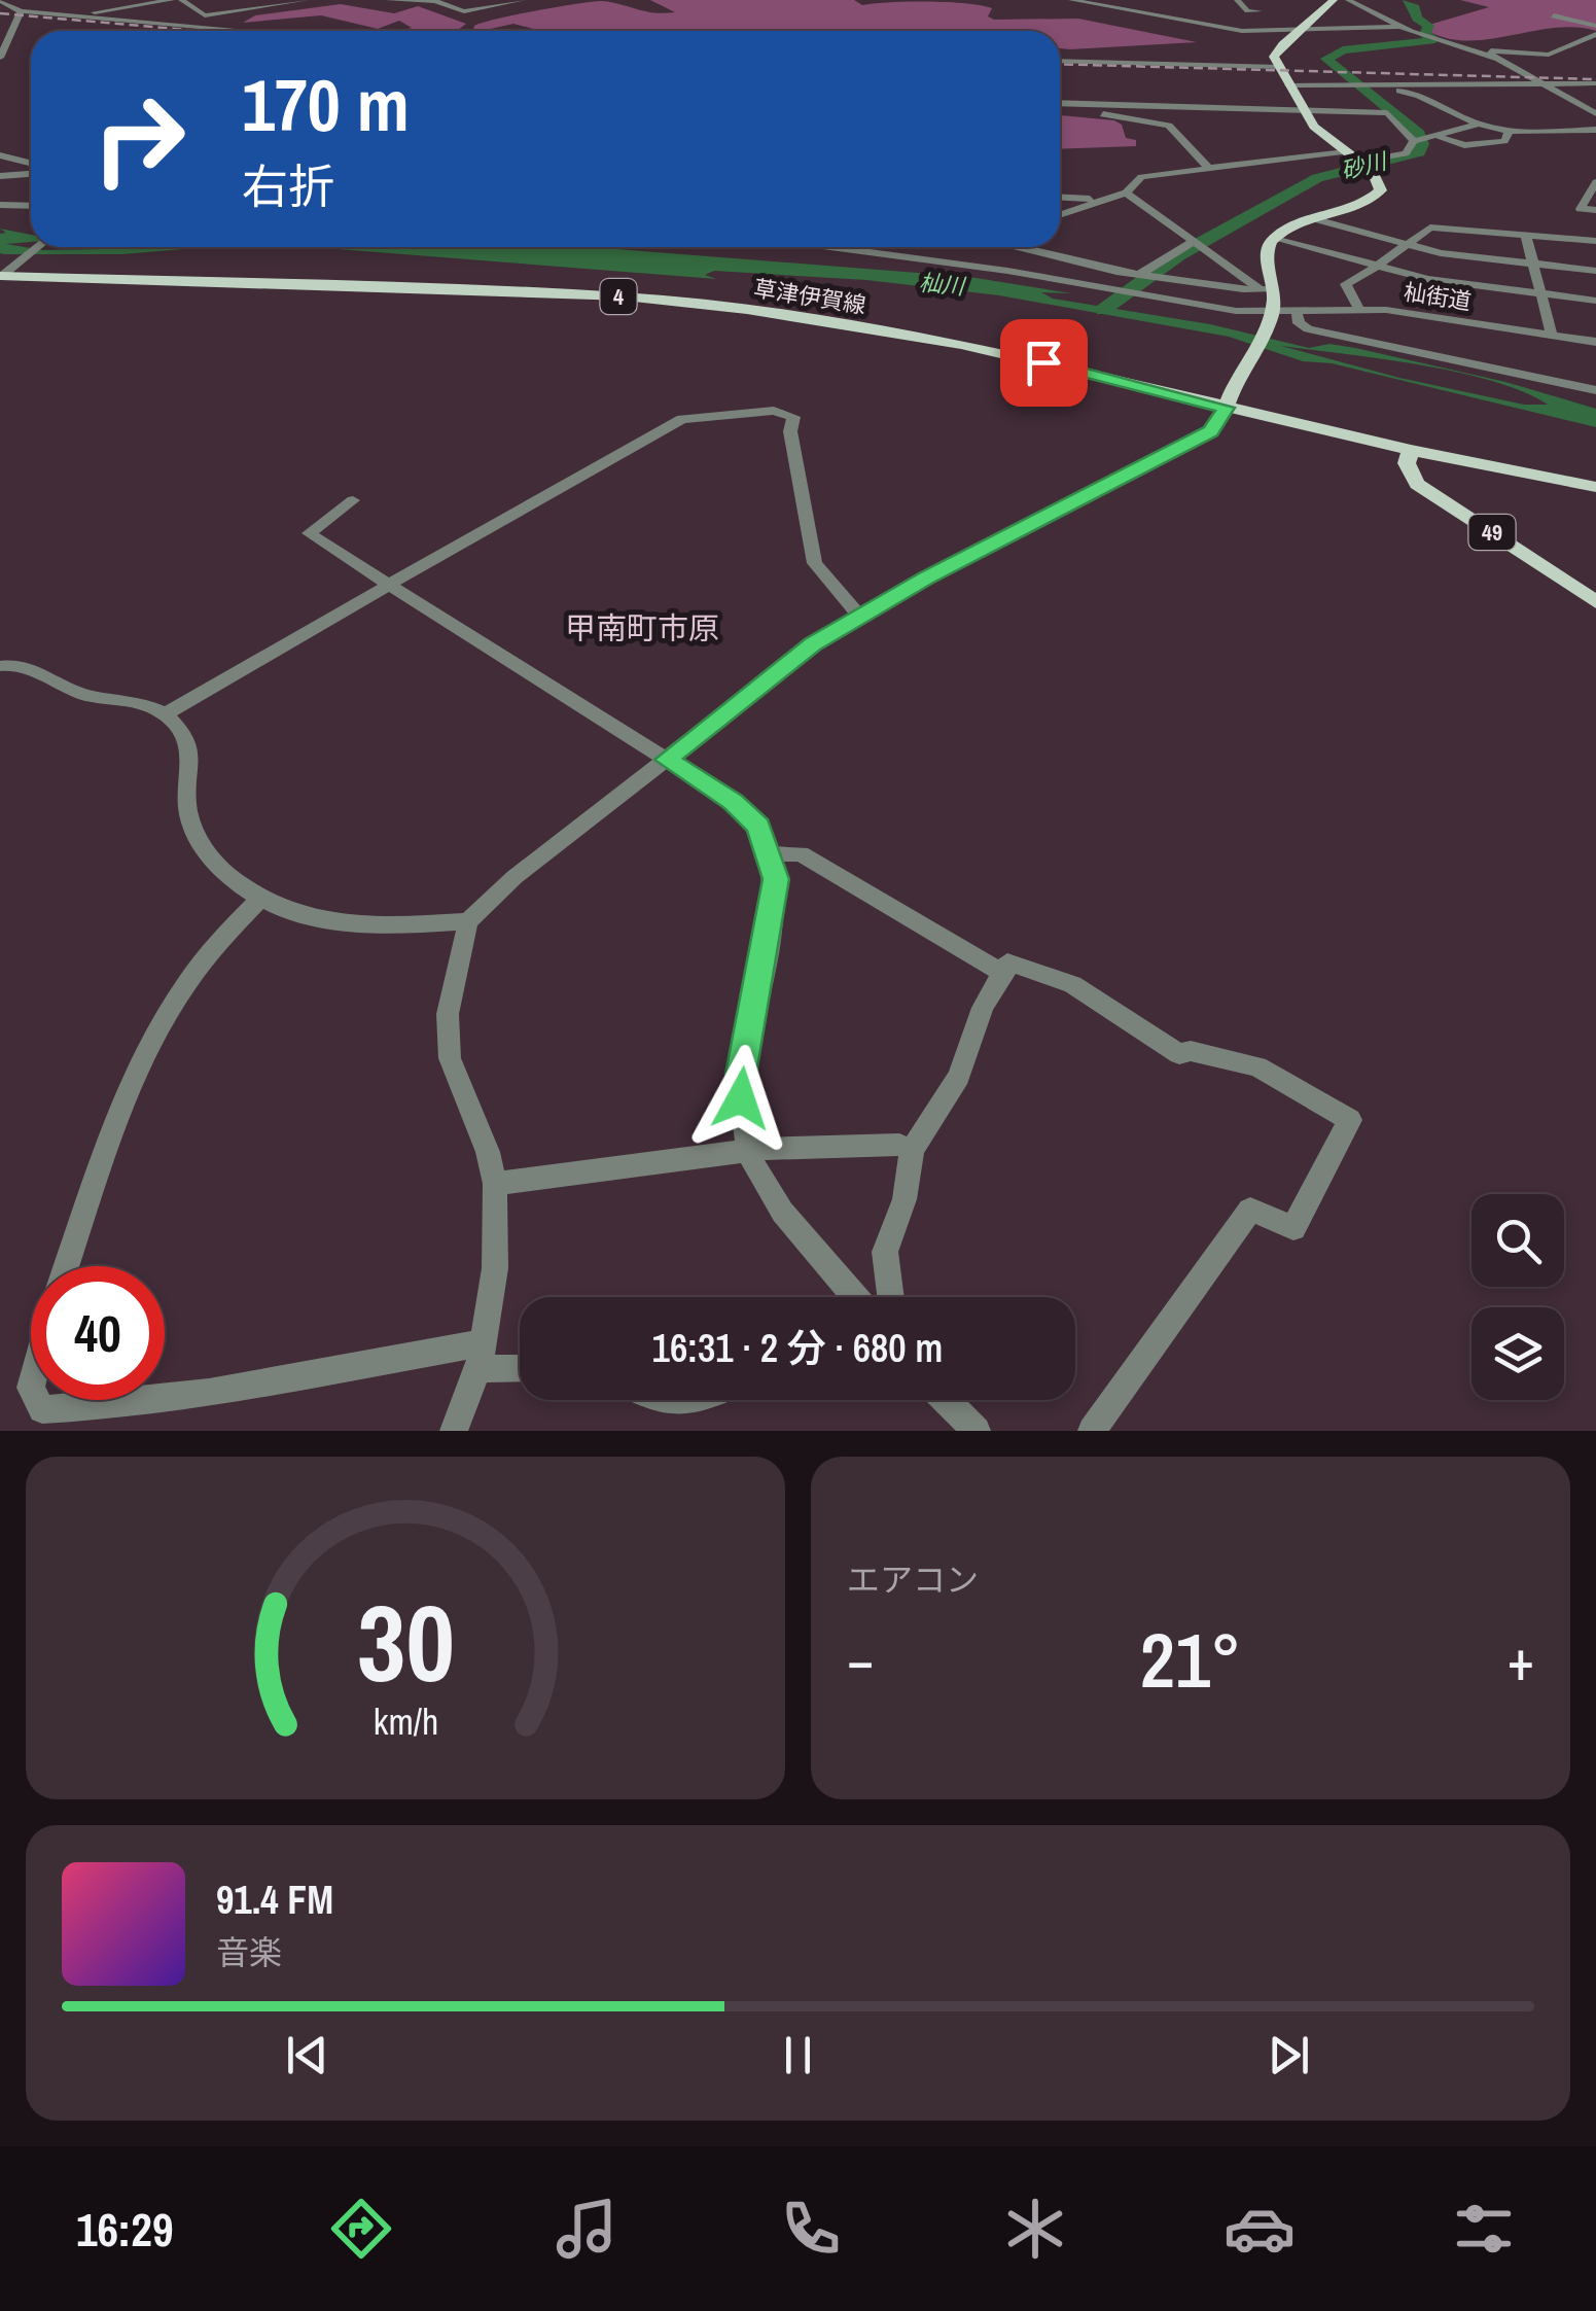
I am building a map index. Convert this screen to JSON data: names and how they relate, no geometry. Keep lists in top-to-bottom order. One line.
{"streets":{"main road":["4","草津伊賀線","49"],"street":["杣街道"]},"crossings":[["草津伊賀線","49"]],"districts":["甲南町市原"],"water":["砂川","杣川"],"page":{"turn":["170 m","右折"],"limit":"40","trip":"16:31 · 2 分 · 680 m","tile":"エアコン","heat":["−","21°","+"],"song":["91.4 FM","音楽"],"tabs":"16:29","gauge":["30","km/h"]}}
